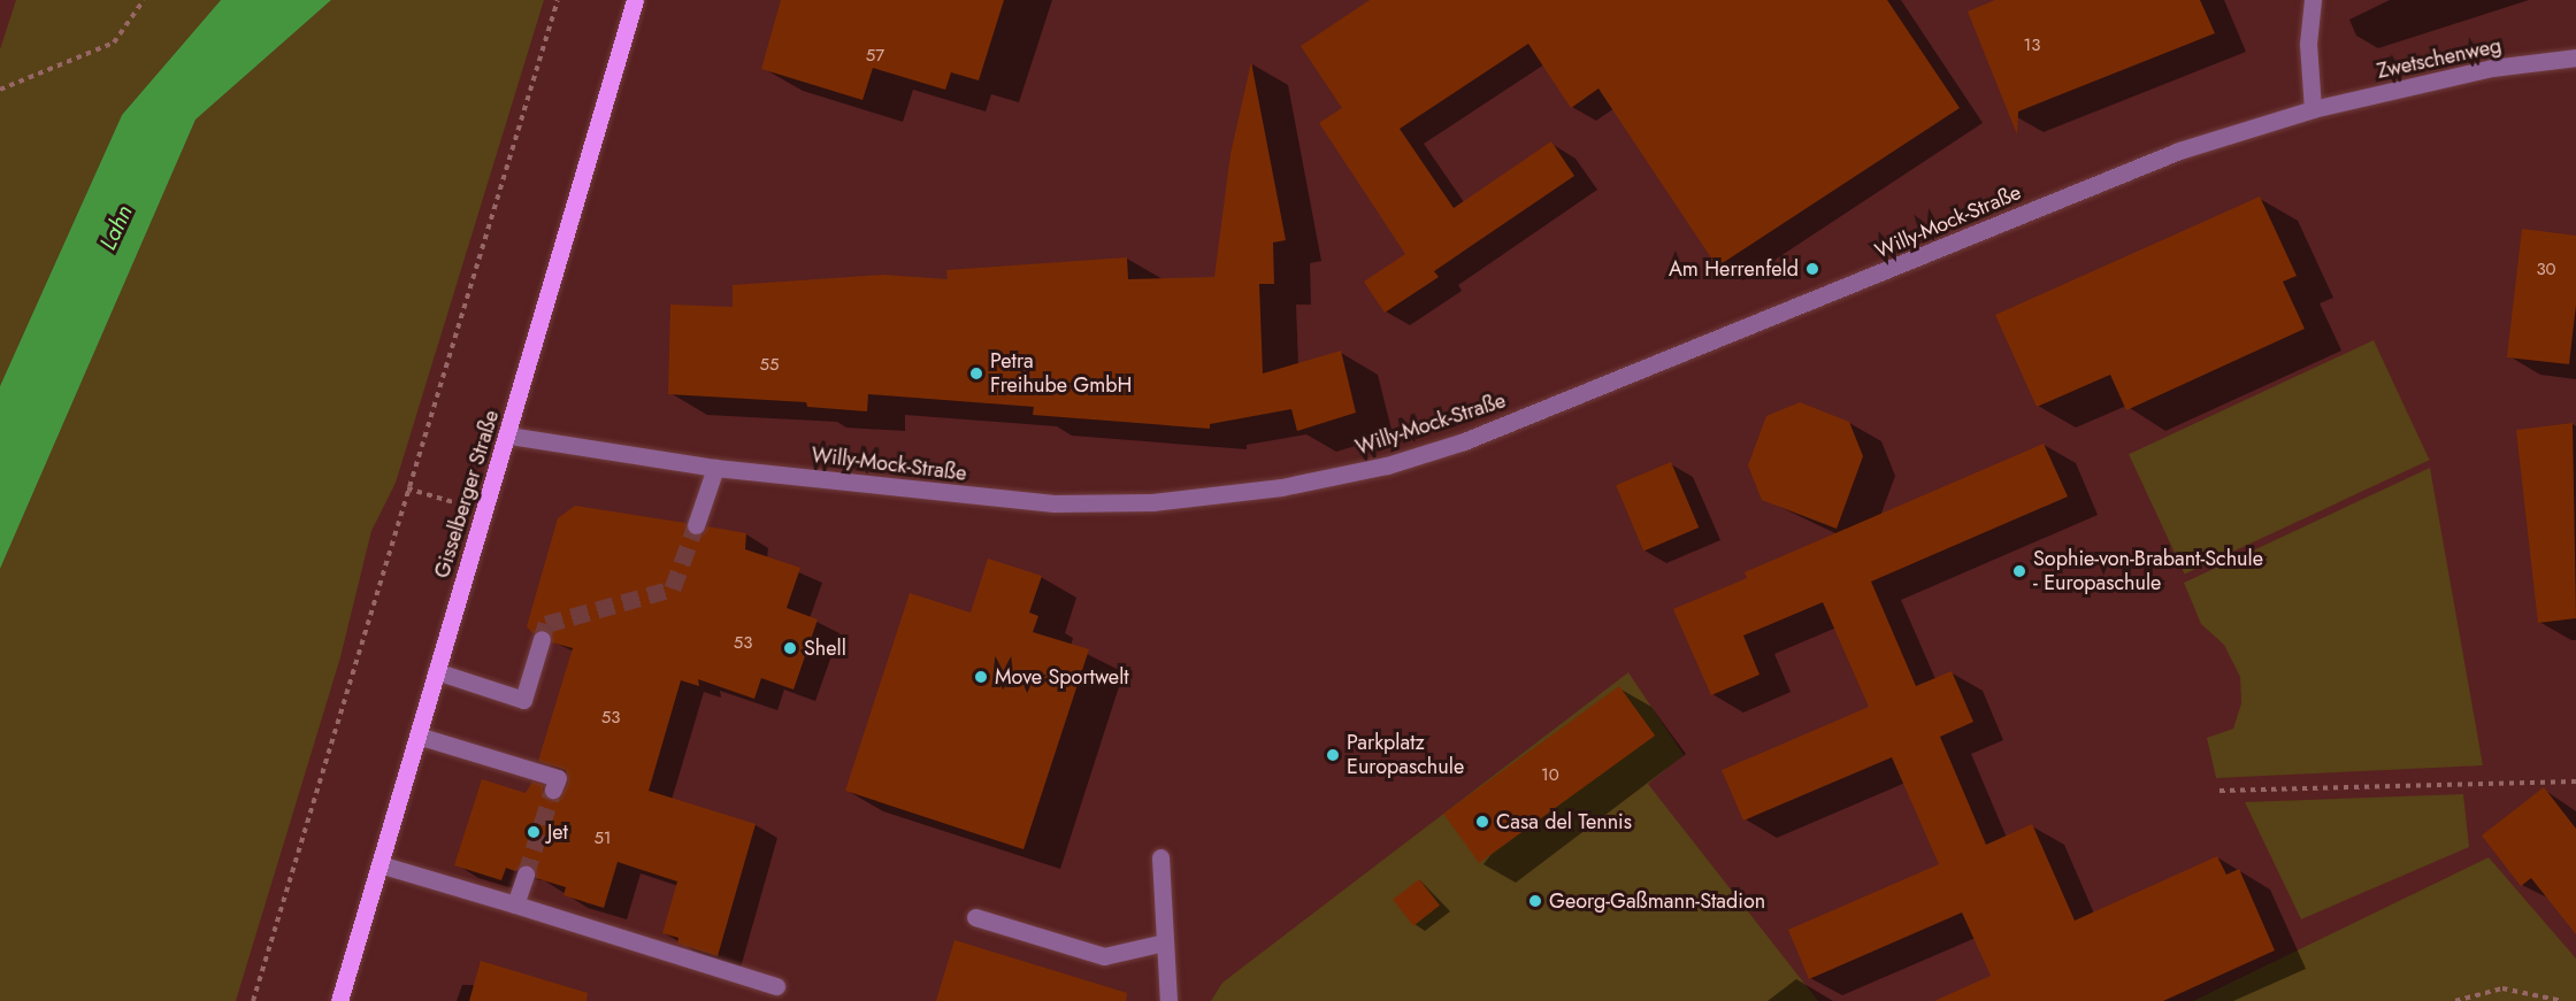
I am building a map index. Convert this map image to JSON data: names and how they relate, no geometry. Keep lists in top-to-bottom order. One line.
{"streets":{"main road":["Gisselberger Straße"],"street":["Zwetschenweg","Willy-Mock-Straße"]},"crossings":[["Zwetschenweg","Willy-Mock-Straße"],["Willy-Mock-Straße","Gisselberger Straße"]],"water":["Lahn"],"places":["Am Herrenfeld","Petra Freihube GmbH","Sophie-von-Brabant-Schule - Europaschule","Shell","Move Sportwelt","Parkplatz Europaschule","Casa del Tennis","Jet","Georg-Gaßmann-Stadion"],"house_numbers":["13","57","30","55","53","53","10","51"]}
